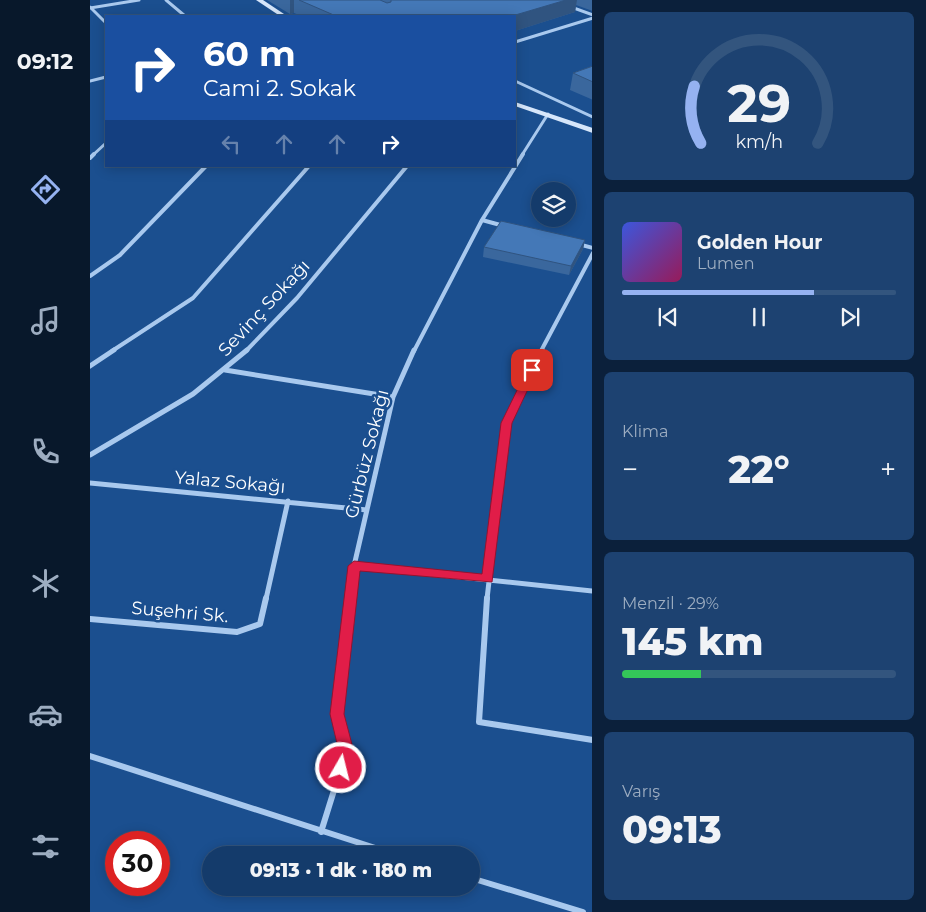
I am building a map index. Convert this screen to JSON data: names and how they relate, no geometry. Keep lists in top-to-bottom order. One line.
{"streets":{"street":["Sevinç Sokağı","Gürbüz Sokağı","Yalaz Sokağı","Suşehri Sk."]},"crossings":[["Gürbüz Sokağı","Yalaz Sokağı"],["Yalaz Sokağı","Suşehri Sk."]],"page":{"tabs":"09:12","turn":["60 m","Cami 2. Sokak"],"song":["Golden Hour","Lumen"],"tile":["Klima",["Menzil · 29%","145 km"],["Varış","09:13"]],"heat":["−","22°","+"],"limit":"30","trip":"09:13 · 1 dk · 180 m","gauge":["29","km/h"]}}
